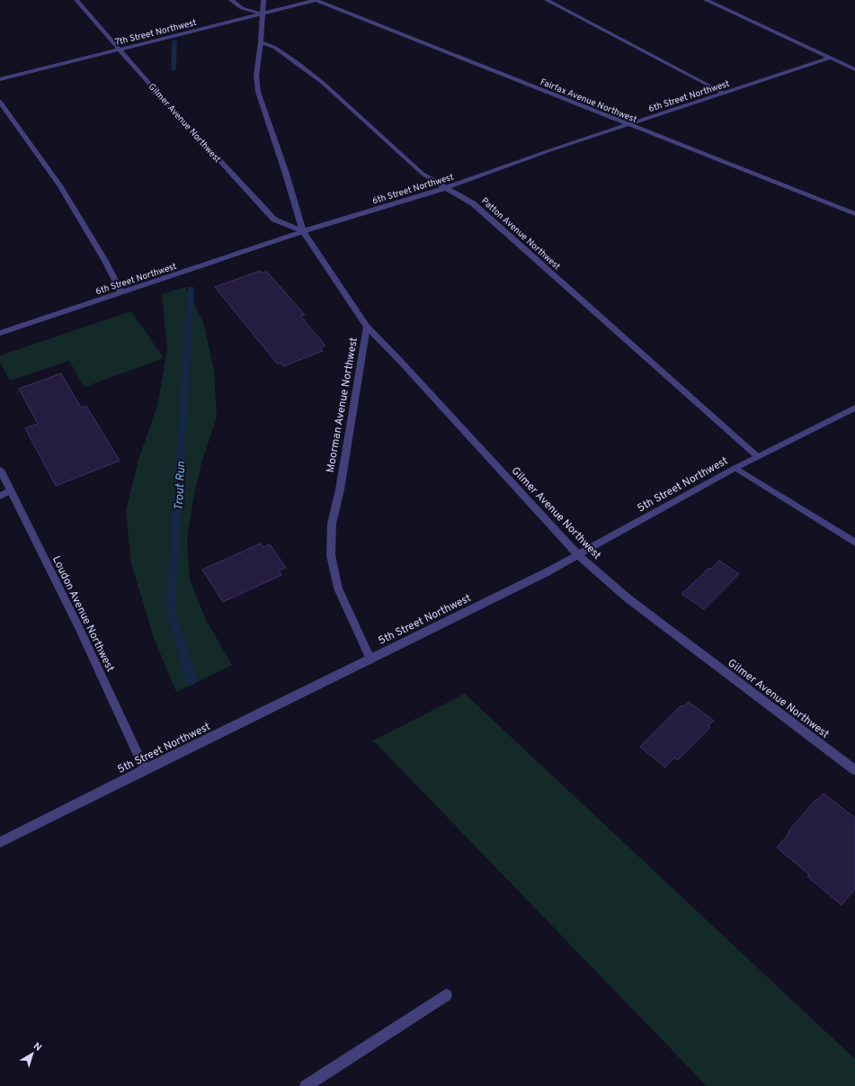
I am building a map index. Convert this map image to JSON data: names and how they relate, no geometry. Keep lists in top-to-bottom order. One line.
{"streets":{"street":["7th Street Northwest","6th Street Northwest","Fairfax Avenue Northwest","Gilmer Avenue Northwest","Patton Avenue Northwest","Moorman Avenue Northwest","5th Street Northwest","Loudon Avenue Northwest"]},"crossings":[["7th Street Northwest","Fairfax Avenue Northwest"],["7th Street Northwest","Gilmer Avenue Northwest"],["7th Street Northwest","Moorman Avenue Northwest"],["6th Street Northwest","Fairfax Avenue Northwest"],["6th Street Northwest","Gilmer Avenue Northwest"],["6th Street Northwest","Patton Avenue Northwest"],["6th Street Northwest","Moorman Avenue Northwest"],["Gilmer Avenue Northwest","Moorman Avenue Northwest"],["Gilmer Avenue Northwest","5th Street Northwest"],["Patton Avenue Northwest","Moorman Avenue Northwest"],["Patton Avenue Northwest","5th Street Northwest"],["Moorman Avenue Northwest","5th Street Northwest"],["5th Street Northwest","Loudon Avenue Northwest"]],"water":["Trout Run"],"north":"top right"}
